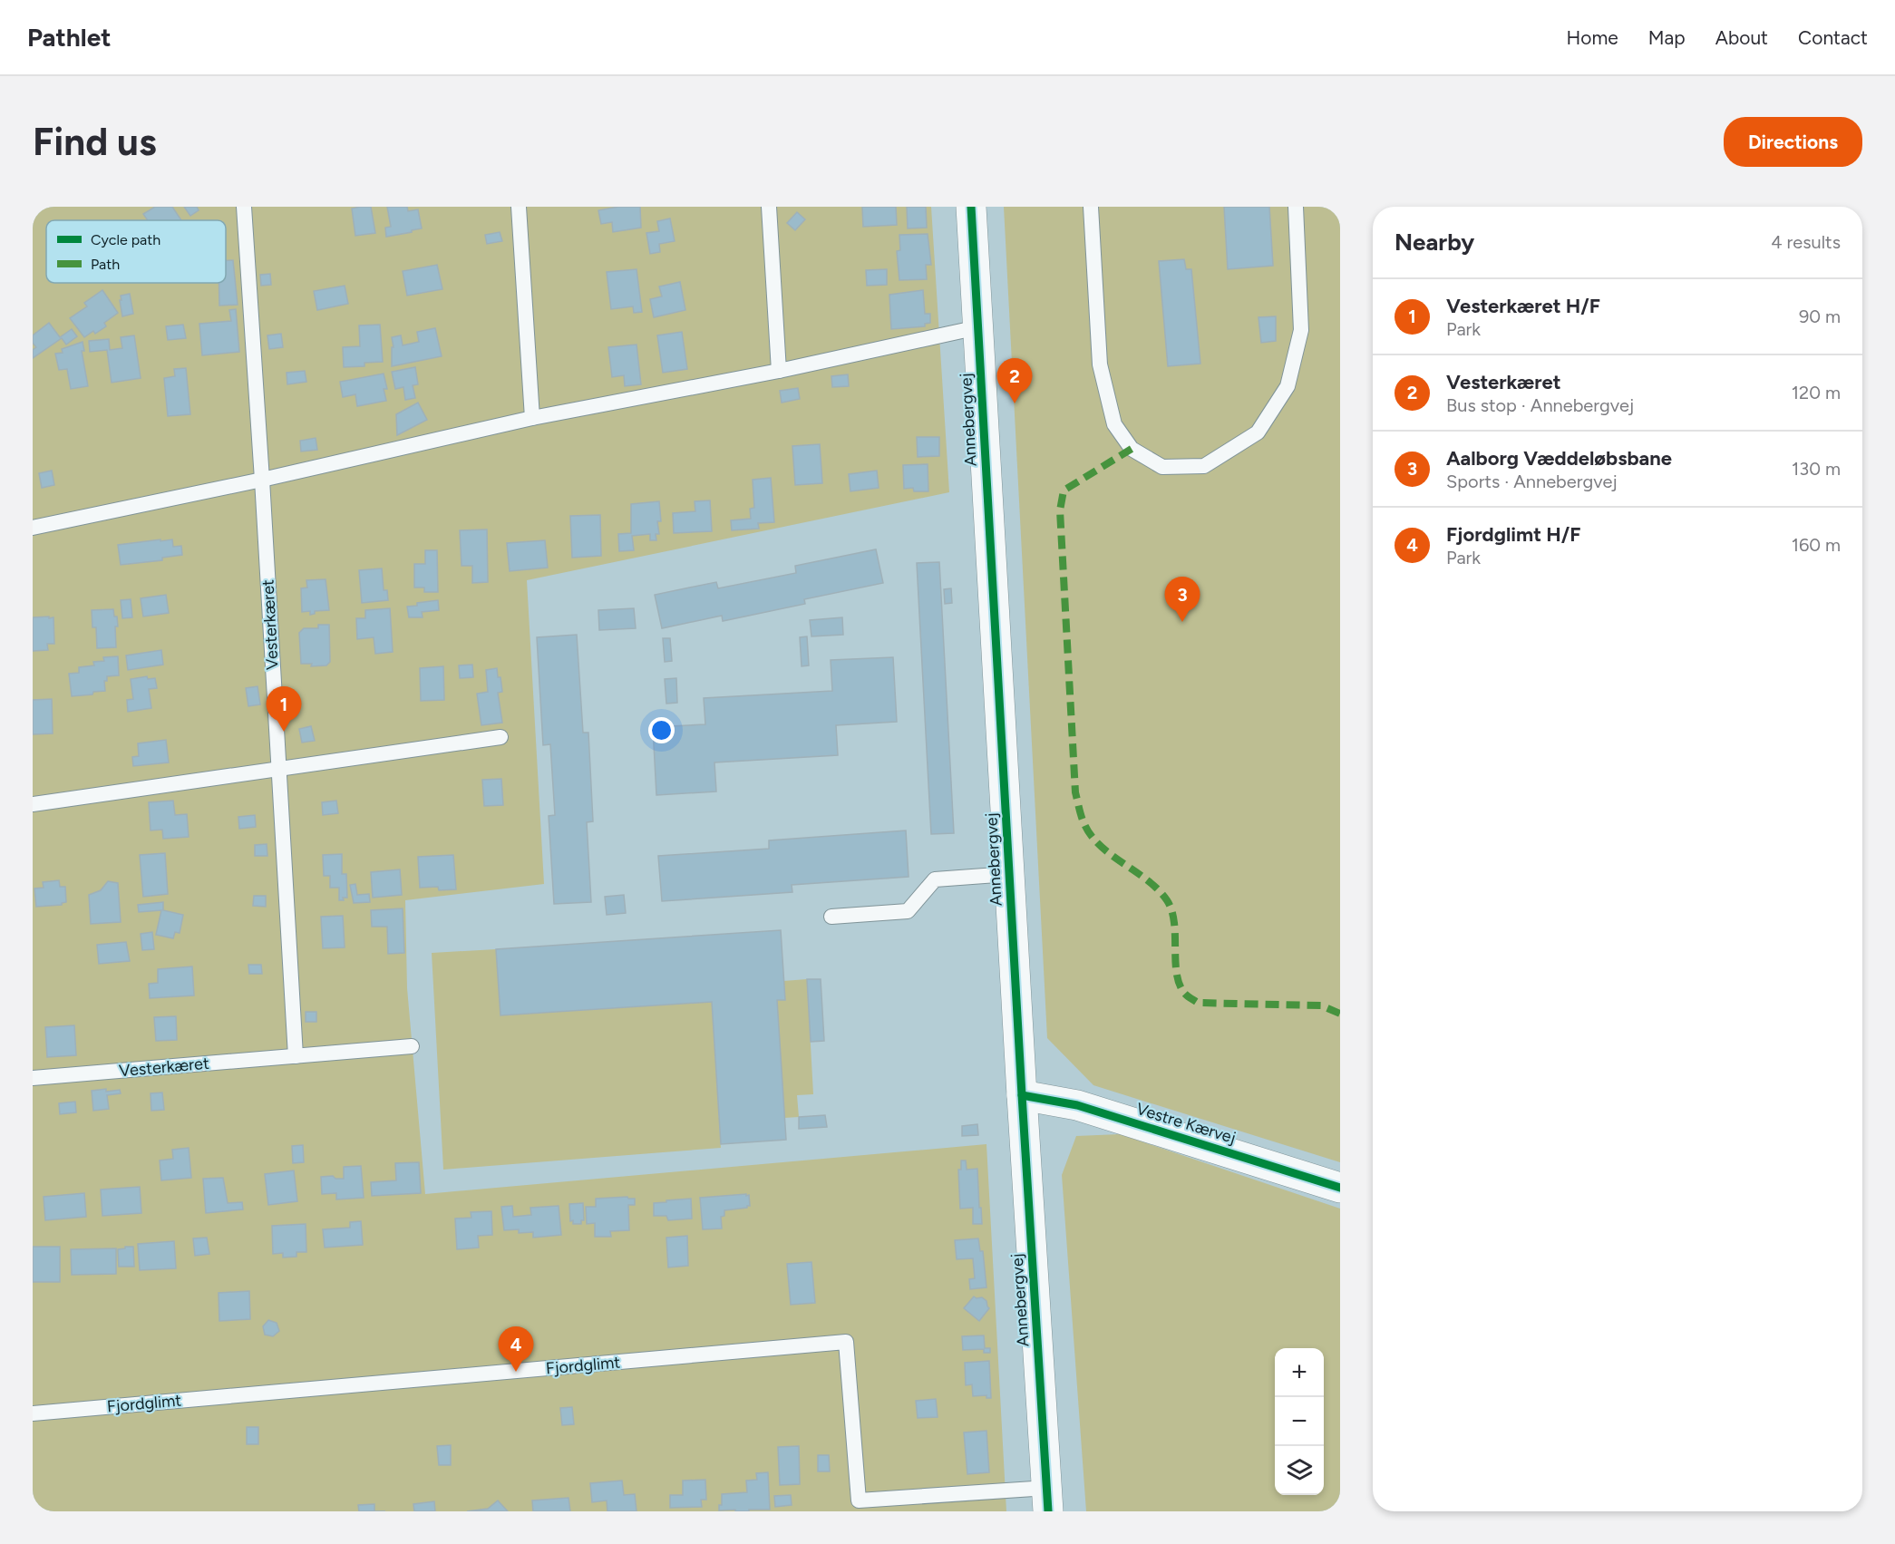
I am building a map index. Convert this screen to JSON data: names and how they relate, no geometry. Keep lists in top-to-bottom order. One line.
{"streets":{"street":["Annebergvej","Vestre Kærvej"],"lane":["Vesterkæret","Fjordglimt"]},"crossings":[["Annebergvej","Vestre Kærvej"],["Annebergvej","Fjordglimt"]],"legend":["Cycle path","Path"],"page":{"header":"Pathlet","nav":["Home","Map","About","Contact"],"buttons":"Directions","title":"Find us","heading":["Nearby","4 results"],"list":[{"mark":"1","name":"Vesterkæret H/F","note":"Park","value":"90 m"},{"mark":"2","name":"Vesterkæret","note":"Bus stop · Annebergvej","value":"120 m"},{"mark":"3","name":"Aalborg Væddeløbsbane","note":"Sports · Annebergvej","value":"130 m"},{"mark":"4","name":"Fjordglimt H/F","note":"Park","value":"160 m"}],"pins":["2","3","1","4"],"map_buttons":["+","−"]}}
